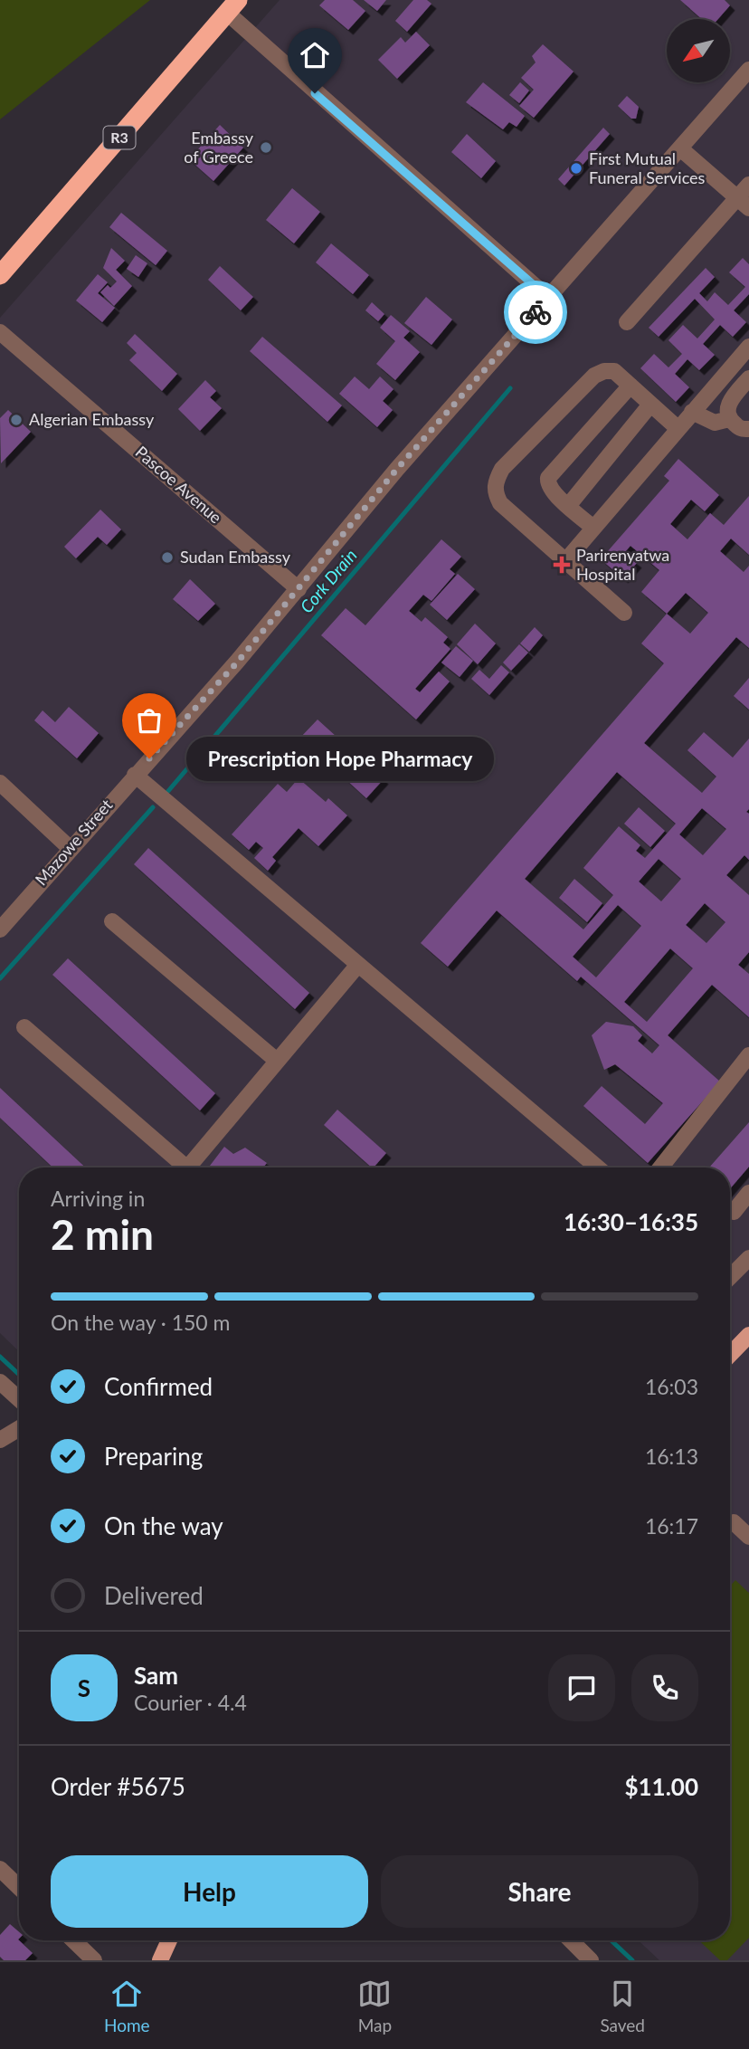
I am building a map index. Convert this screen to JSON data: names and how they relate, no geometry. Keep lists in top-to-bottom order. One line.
{"streets":{"highway":["R3"],"street":["Pascoe Avenue","Mazowe Street"]},"crossings":[["Pascoe Avenue","Mazowe Street"]],"water":["Cork Drain"],"places":{"other":["Embassy of Greece","First Mutual Funeral Services","Algerian Embassy","Sudan Embassy","Prescription Hope Pharmacy"],"health":["Parirenyatwa Hospital"]},"north":"bottom left","page":{"bubble":"Prescription Hope Pharmacy","heading":["2 min","Arriving in","16:30–16:35"],"panel":["Sam","Courier · 4.4","Order #5675","$11.00"],"bar":"On the way · 150 m","list":[["Confirmed","16:03"],["Preparing","16:13"],["On the way","16:17"],"Delivered"],"round":"S","buttons":["Help","Share"],"tabs":["Home","Map","Saved"]}}
